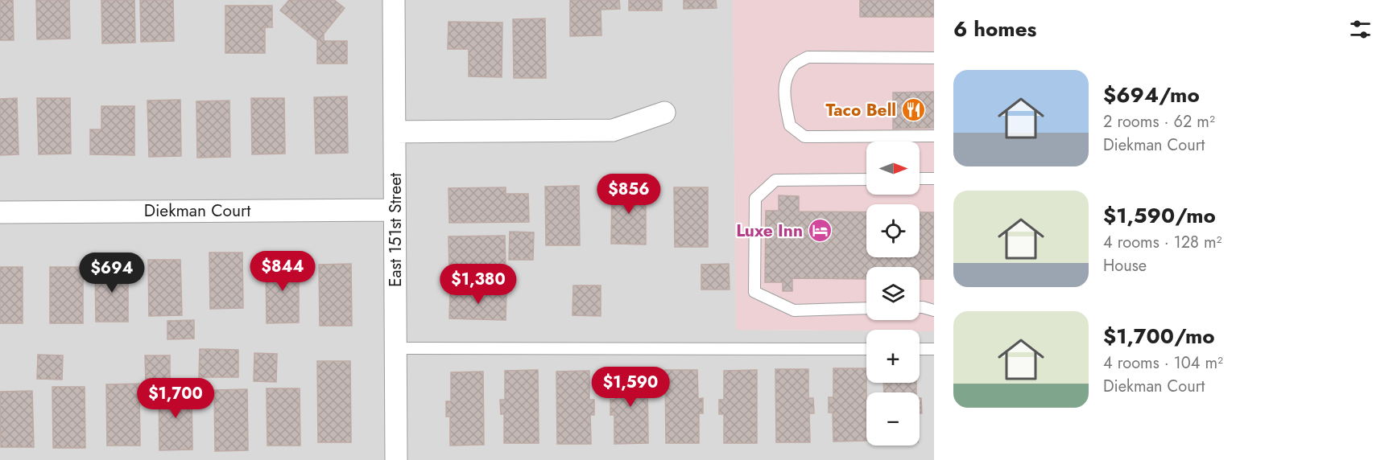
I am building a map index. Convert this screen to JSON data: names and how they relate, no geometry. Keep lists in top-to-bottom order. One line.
{"streets":{"street":["Diekman Court","East 151st Street"]},"crossings":[["Diekman Court","East 151st Street"]],"places":{"restaurant":["Taco Bell"],"hotel":["Luxe Inn"]},"north":"right","page":{"heading":"6 homes","list":[{"name":"$694/mo","note":"2 rooms · 62 m² · Diekman Court"},{"name":"$1,590/mo","note":"4 rooms · 128 m² · House"},{"name":"$1,700/mo","note":"4 rooms · 104 m² · Diekman Court"}],"map_buttons":["+","−"],"price":["$856","$844","$694","$1,380","$1,590","$1,700"]}}
